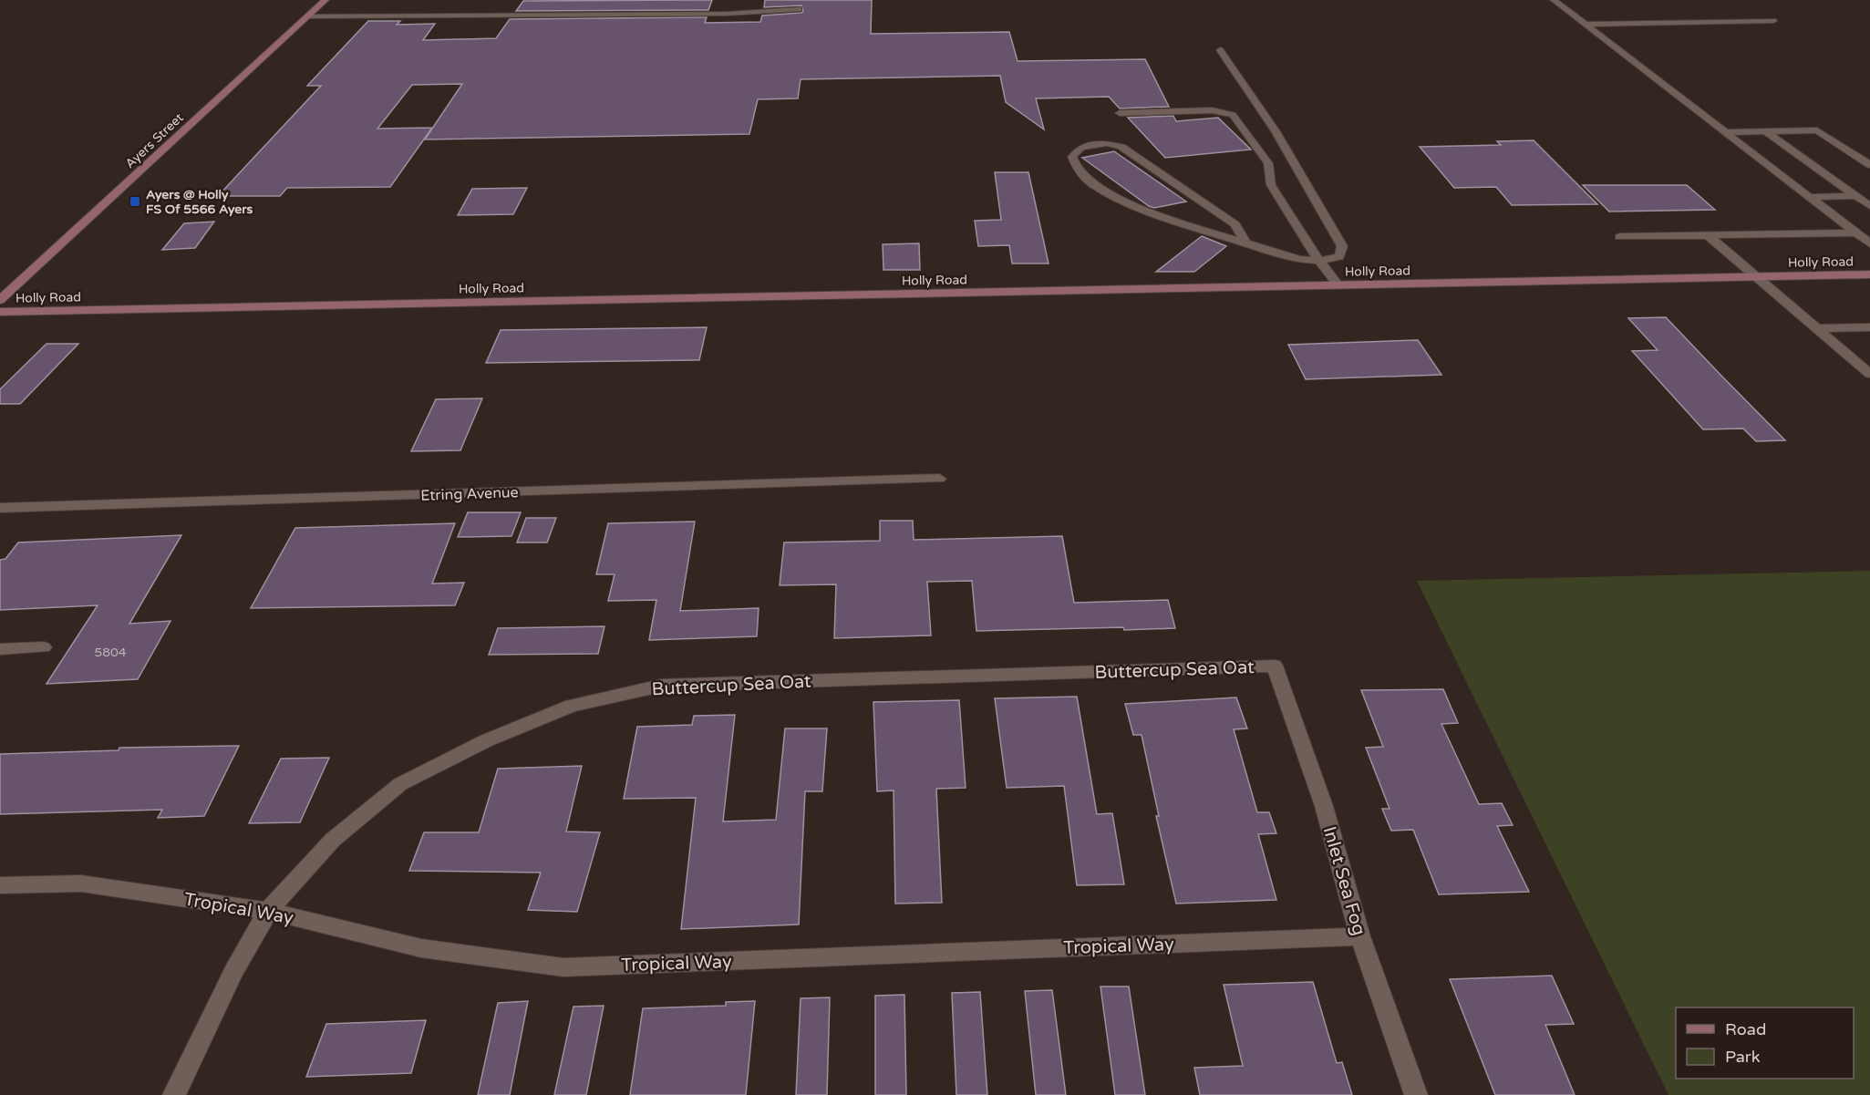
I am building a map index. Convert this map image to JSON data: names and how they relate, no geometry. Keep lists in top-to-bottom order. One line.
{"streets":{"main road":["Ayers Street","Holly Road"],"street":["Etring Avenue","Buttercup Sea Oat","Inlet Sea Fog","Tropical Way"]},"crossings":[["Buttercup Sea Oat","Inlet Sea Fog"],["Buttercup Sea Oat","Tropical Way"],["Inlet Sea Fog","Tropical Way"]],"places":{"transit":["Ayers @ Holly FS Of 5566 Ayers"]},"house_numbers":["5804"],"legend":["Road","Park"]}
